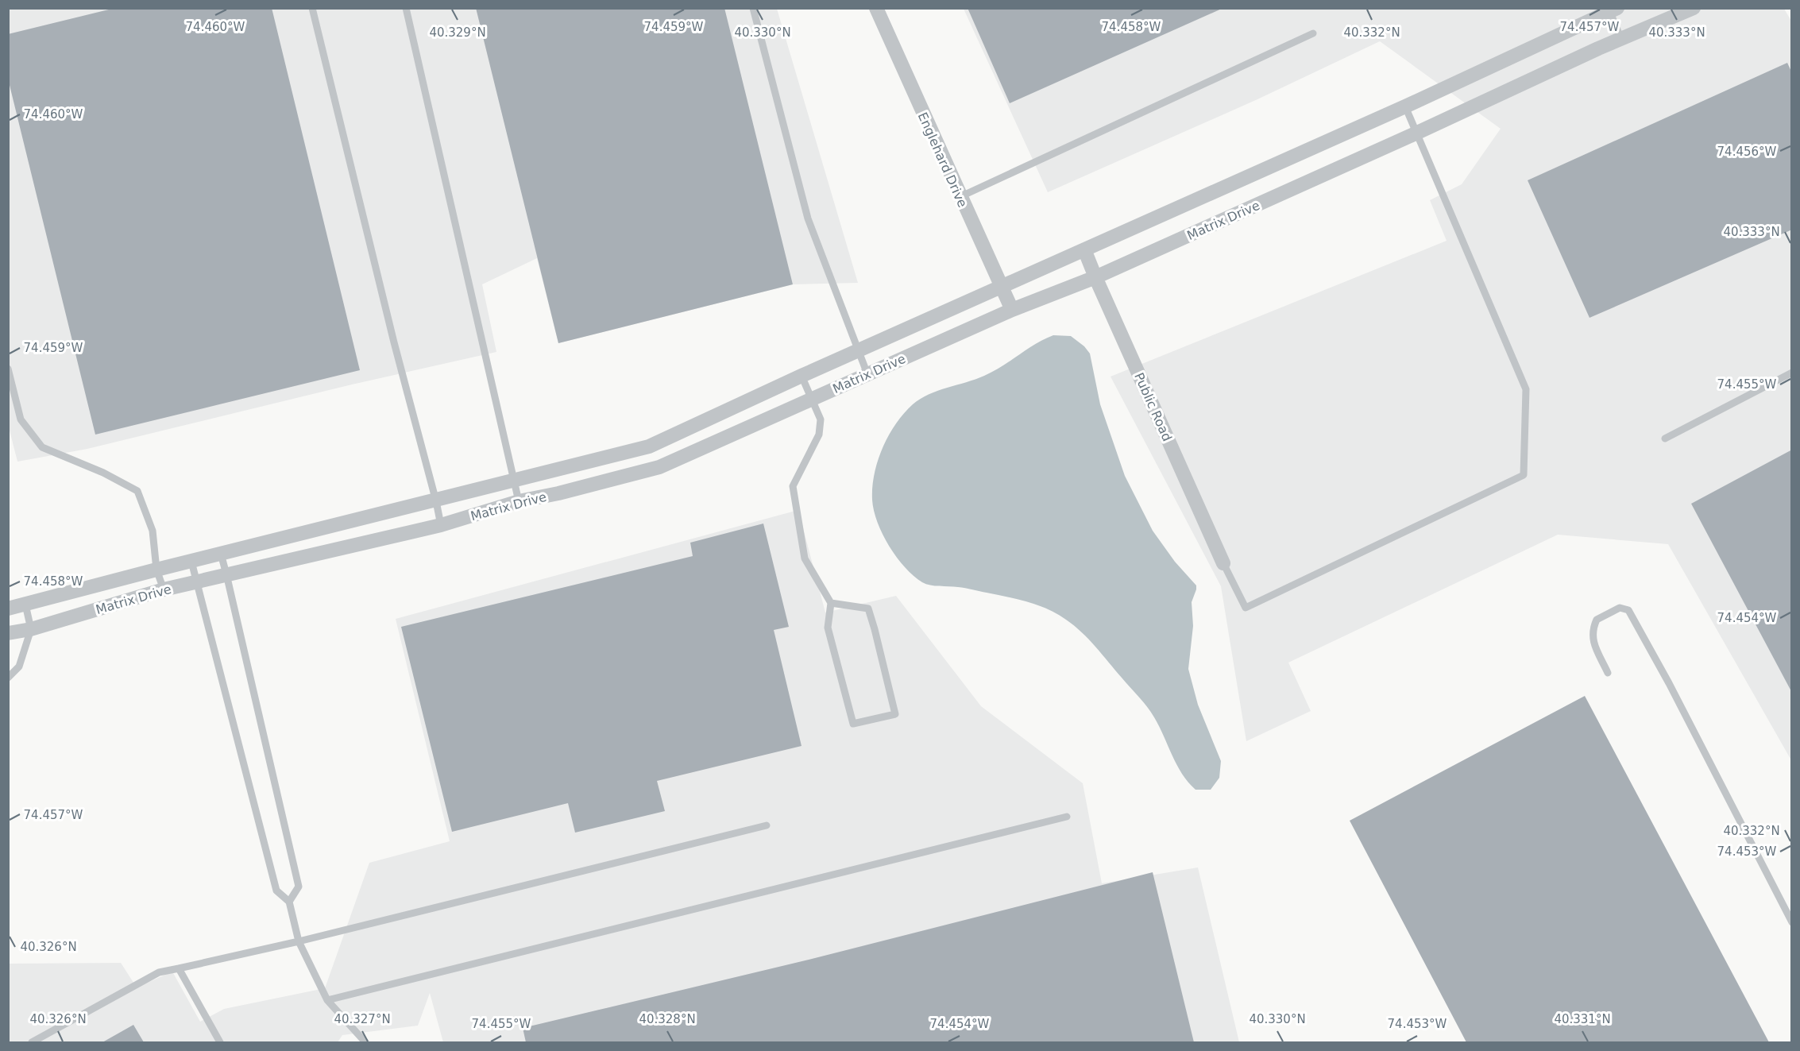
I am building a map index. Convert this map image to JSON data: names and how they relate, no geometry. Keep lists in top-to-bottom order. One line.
{"streets":{"street":["Englehard Drive","Matrix Drive","Public Road"]},"crossings":[["Englehard Drive","Matrix Drive"],["Matrix Drive","Public Road"]],"coordinates":["74.460°W","74.459°W","74.458°W","74.457°W","40.329°N","40.330°N","40.332°N","40.333°N","74.456°W","74.455°W","74.454°W","74.453°W","40.326°N","40.327°N","40.328°N","40.331°N"]}
